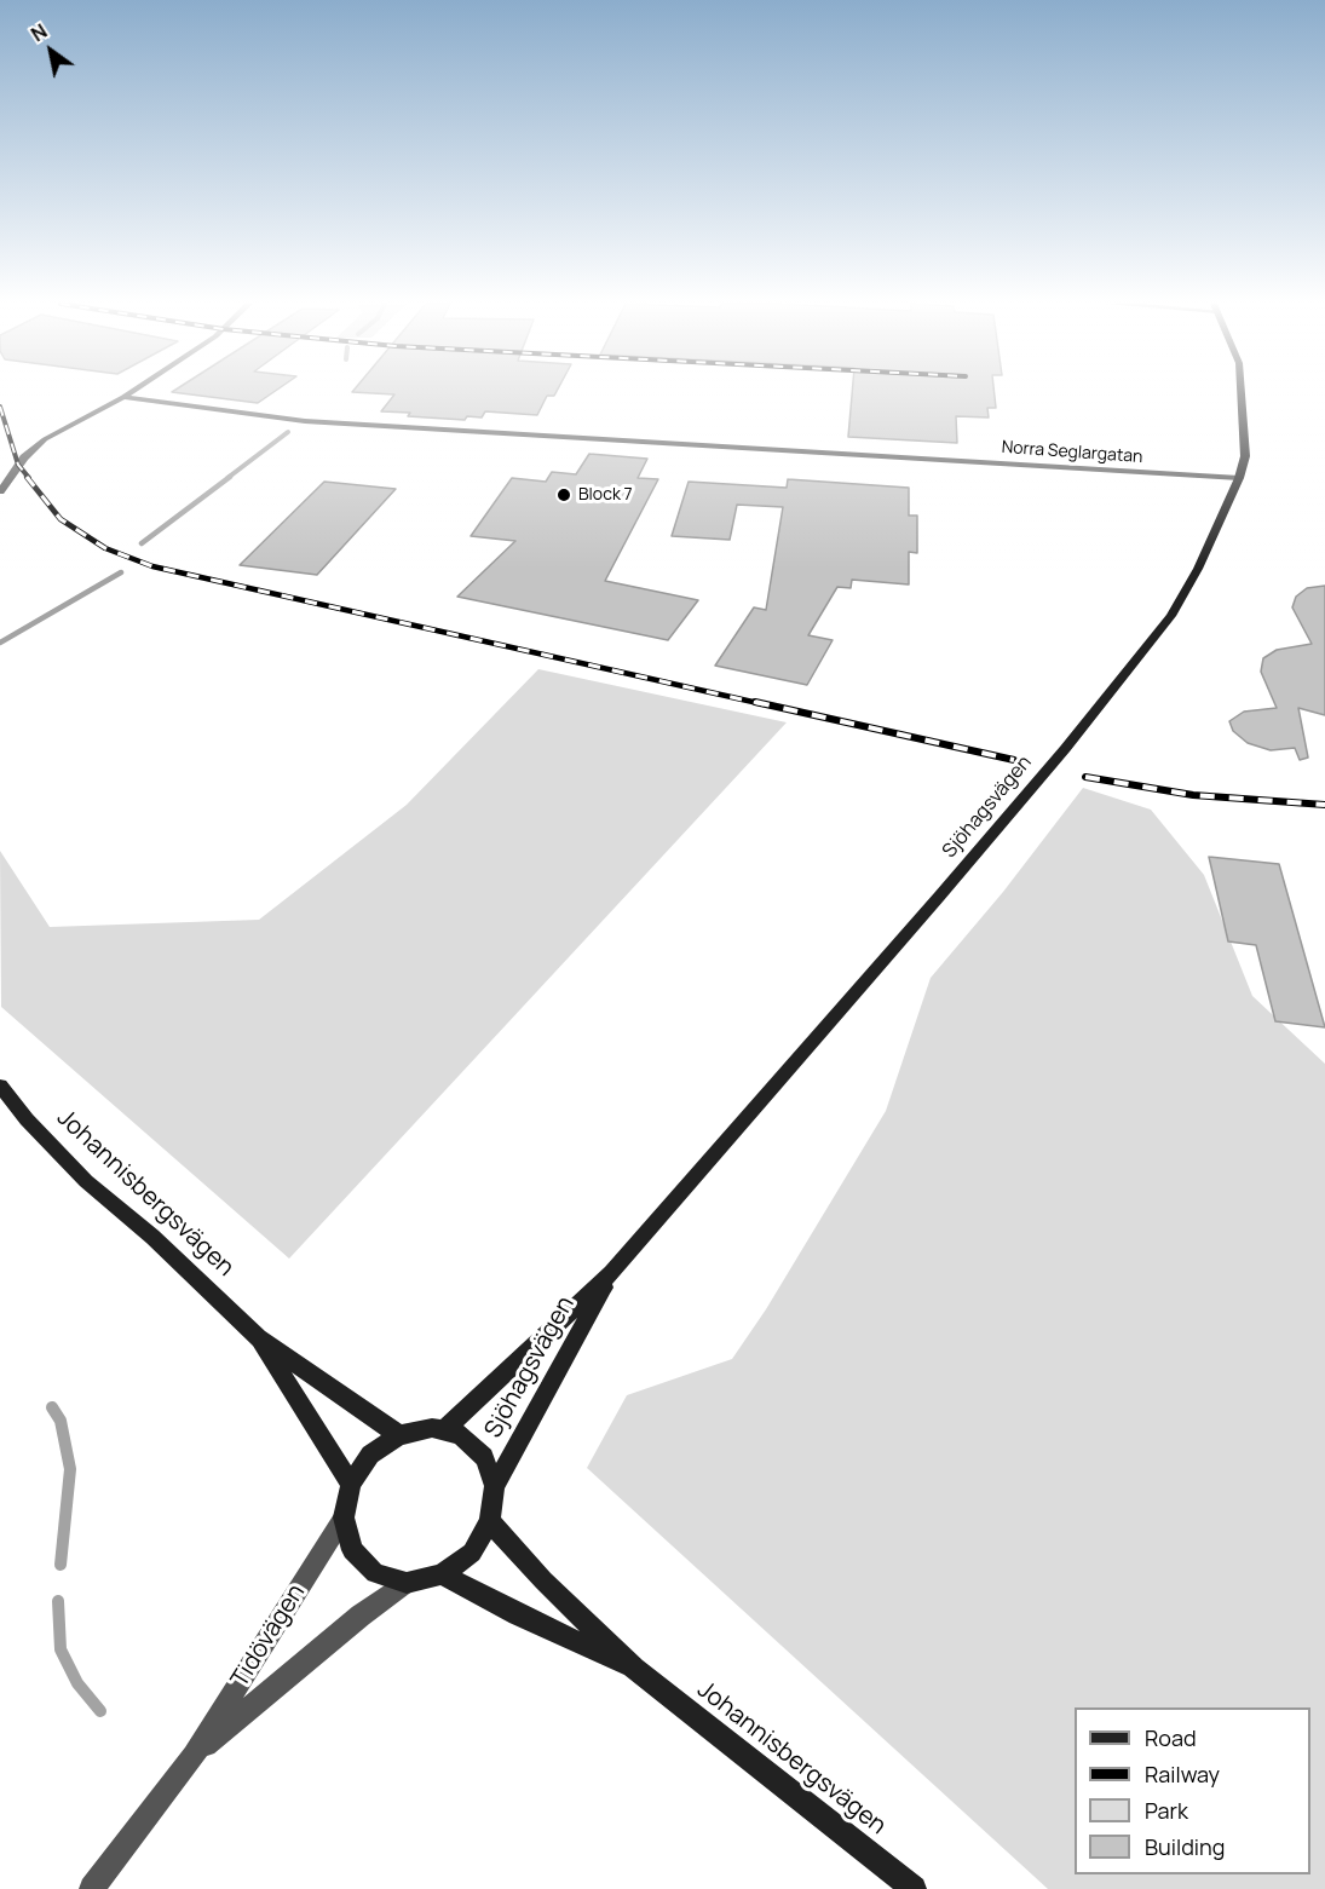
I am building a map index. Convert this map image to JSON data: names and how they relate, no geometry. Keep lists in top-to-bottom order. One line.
{"streets":{"main road":["Sjöhagsvägen","Johannisbergsvägen"],"street":["Norra Seglargatan","Tidövägen"]},"crossings":[["Norra Seglargatan","Sjöhagsvägen"],["Sjöhagsvägen","Johannisbergsvägen"],["Sjöhagsvägen","Tidövägen"],["Johannisbergsvägen","Tidövägen"]],"places":["Block 7"],"legend":["Road","Railway","Park","Building"],"north":"top left"}
